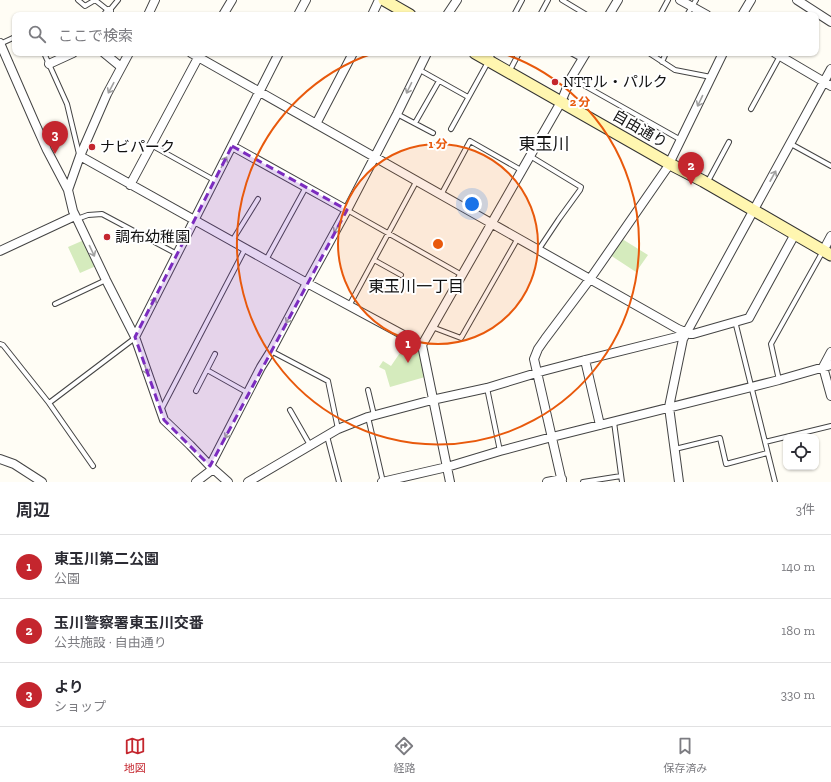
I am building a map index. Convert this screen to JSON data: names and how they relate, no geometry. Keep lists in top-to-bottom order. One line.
{"streets":{"street":["自由通り"]},"districts":["東玉川","東玉川一丁目"],"places":["NTTル・パルク","ナビパーク","調布幼稚園"],"page":{"search":"ここで検索","pins":["3","2","1"],"heading":["周辺","3件"],"list":[{"mark":"1","name":"東玉川第二公園","note":"公園","value":"140 m"},{"mark":"2","name":"玉川警察署東玉川交番","note":"公共施設 · 自由通り","value":"180 m"},{"mark":"3","name":"より","note":"ショップ","value":"330 m"}],"nav":["地図","経路","保存済み"]},"rings":["2 分","1 分"]}
